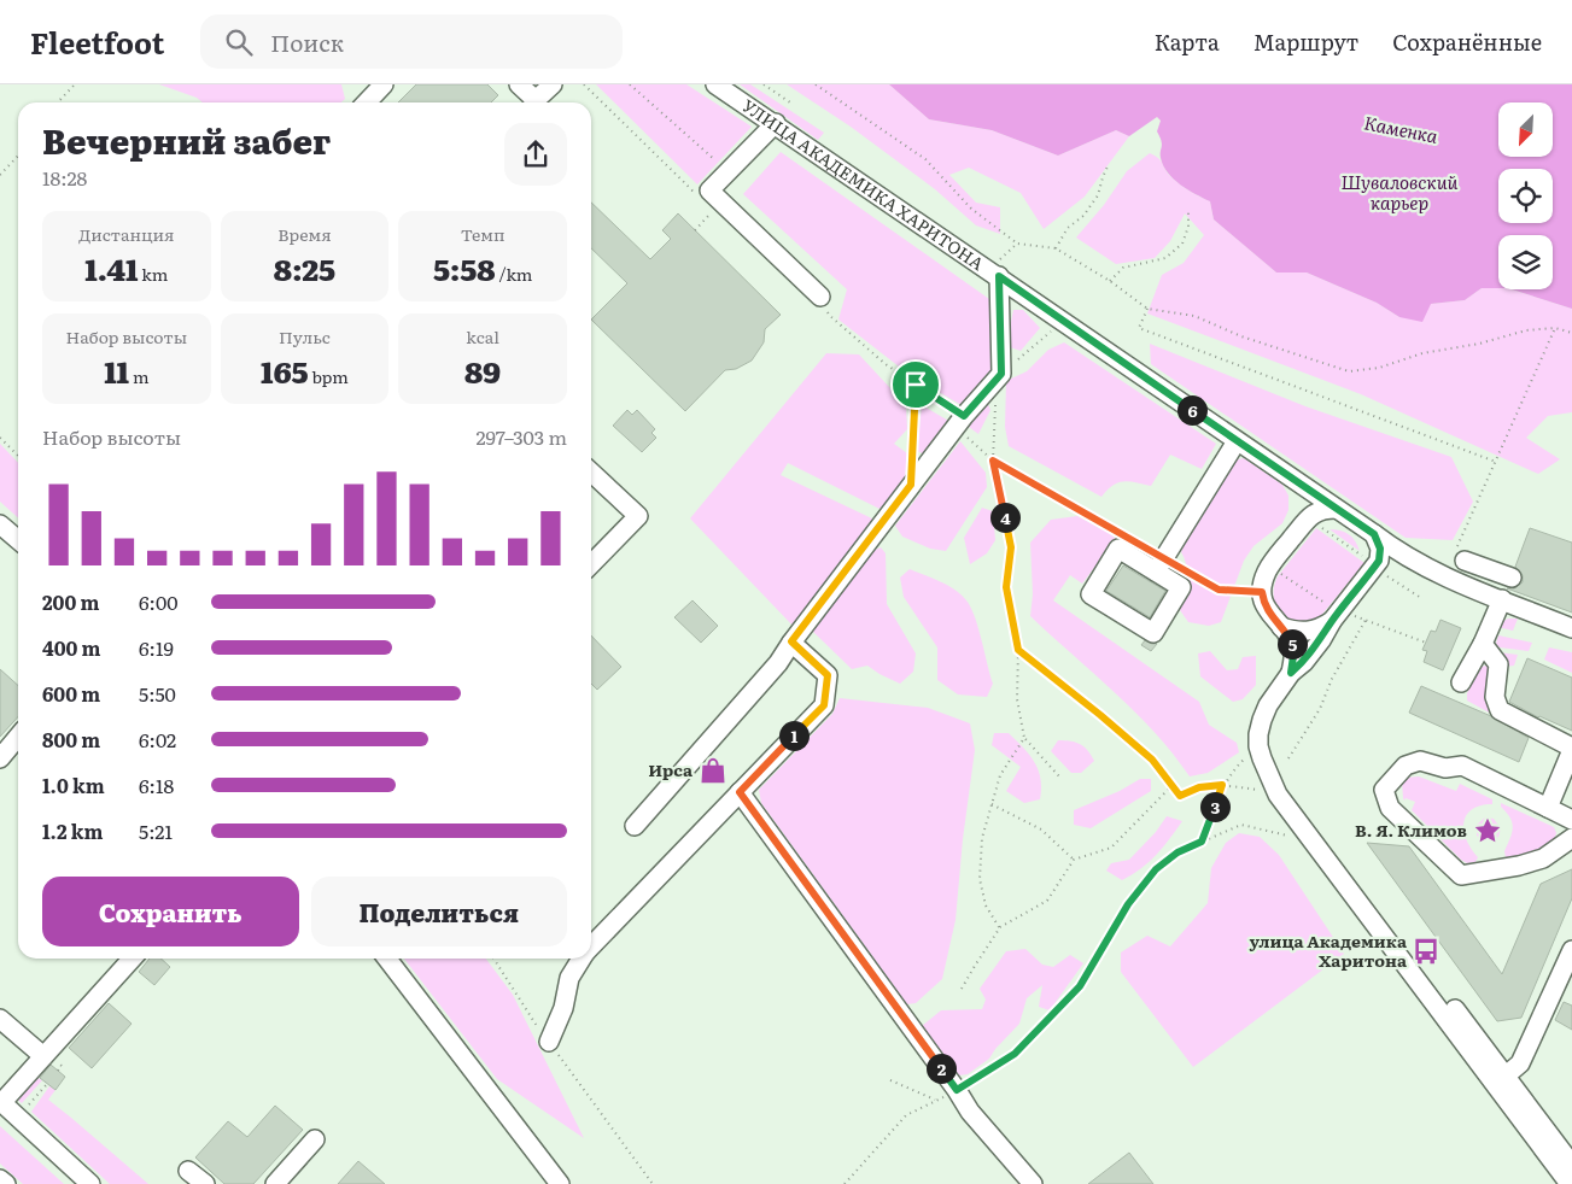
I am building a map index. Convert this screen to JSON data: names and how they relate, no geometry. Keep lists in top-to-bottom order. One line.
{"streets":{"street":["УЛИЦА АКАДЕМИКА ХАРИТОНА"]},"water":["Каменка","Шуваловский карьер"],"places":{"shop":["Ирса"],"place":["В. Я. Климов"],"bus stop":["улица Академика Харитона"]},"north":"bottom left","page":{"header":"Fleetfoot","search":"Поиск","nav":["Карта","Маршрут","Сохранённые"],"heading":["Вечерний забег","18:28"],"stats":[["Дистанция","1.41 km"],["Время","8:25"],["Темп","5:58 /km"],["Набор высоты","11 m"],["Пульс","165 bpm"],["kcal","89"]],"pins":["6","4","5","1","3","2"],"chart":["Набор высоты","297–303 m"],"list":[{"name":"200 m","note":"6:00"},{"name":"400 m","note":"6:19"},{"name":"600 m","note":"5:50"},{"name":"800 m","note":"6:02"},{"name":"1.0 km","note":"6:18"},{"name":"1.2 km","note":"5:21"}],"buttons":["Сохранить","Поделиться"]}}
